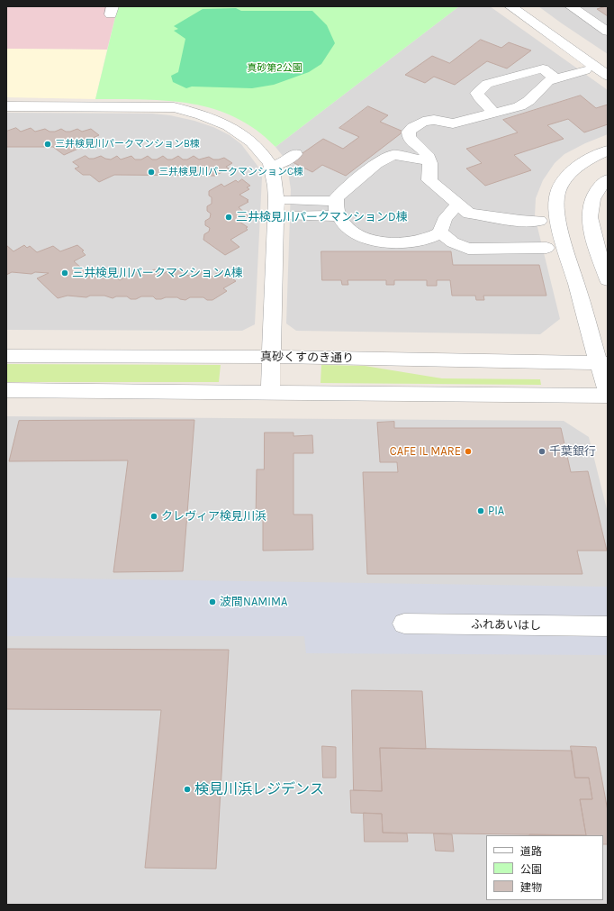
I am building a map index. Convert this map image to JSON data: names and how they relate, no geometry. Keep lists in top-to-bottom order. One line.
{"streets":{"street":["真砂くすのき通り","ふれあいはし"]},"parks":["真砂第2公園"],"places":["三井検見川パークマンションB棟","三井検見川パークマンションC棟","三井検見川パークマンションD棟","三井検見川パークマンションA棟","CAFE IL MARE","千葉銀行","PIA","クレヴィア検見川浜","波間NAMIMA","検見川浜レジデンス"],"legend":["道路","公園","建物"]}
